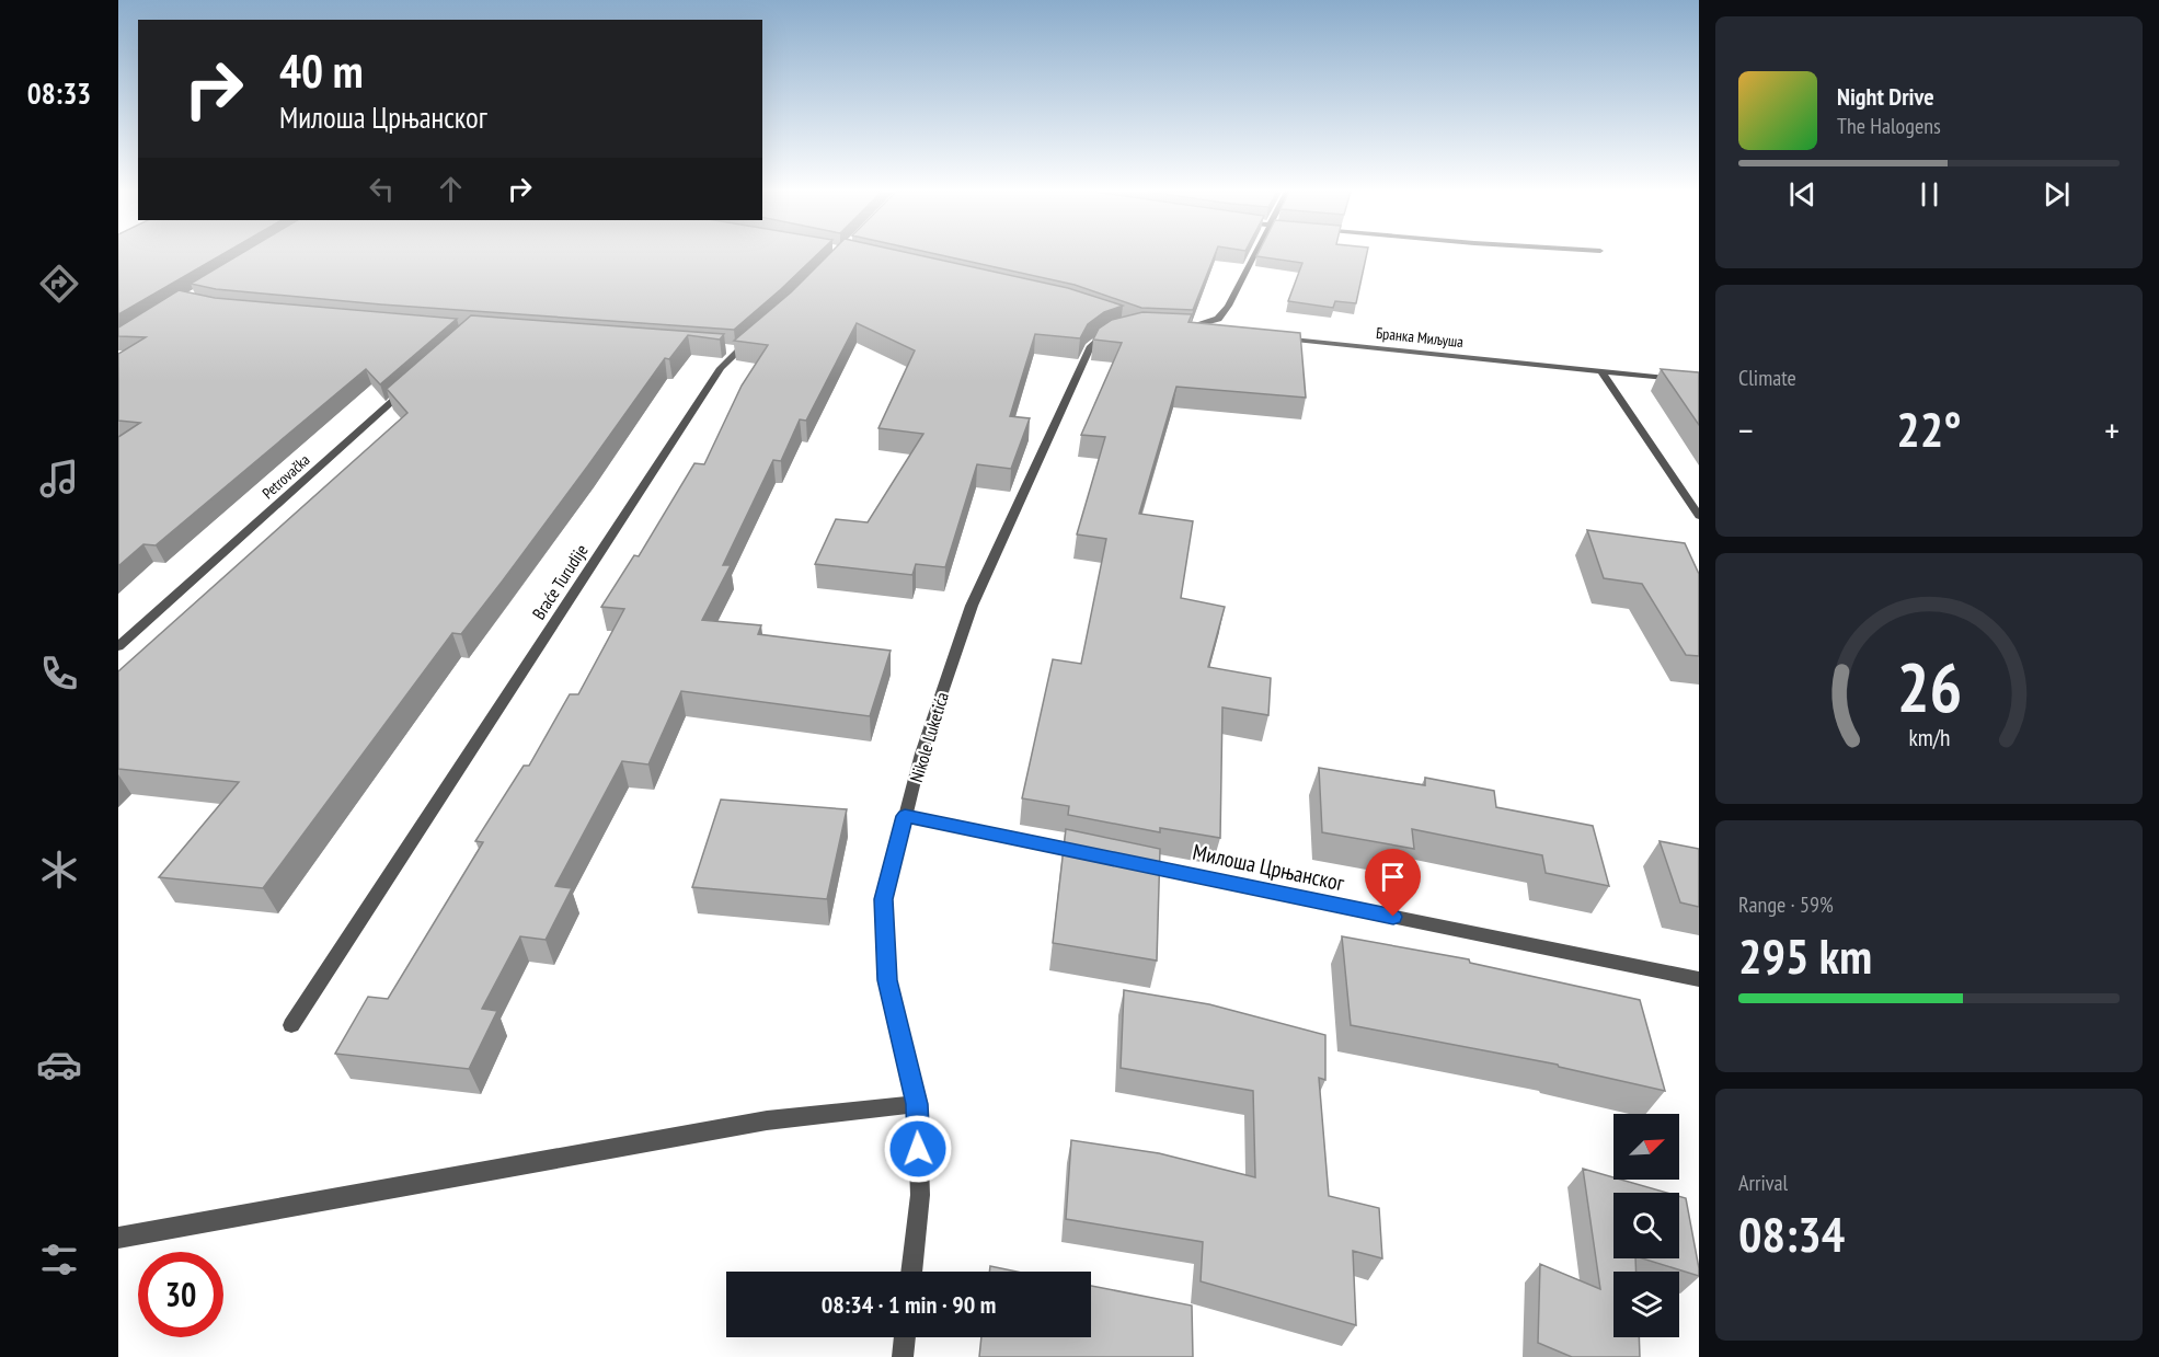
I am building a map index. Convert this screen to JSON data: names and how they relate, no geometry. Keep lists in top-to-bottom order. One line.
{"streets":{"street":["Бранка Миљуша","Petrovačka","Braće Turudije","Nikole Luketića","Милоша Црњанског"]},"north":"top right","page":{"tabs":"08:33","turn":["40 m","Милоша Црњанског"],"song":["Night Drive","The Halogens"],"tile":["Climate",["Range · 59%","295 km"],["Arrival","08:34"]],"heat":["−","22°","+"],"limit":"30","trip":"08:34 · 1 min · 90 m","gauge":["26","km/h"]}}
